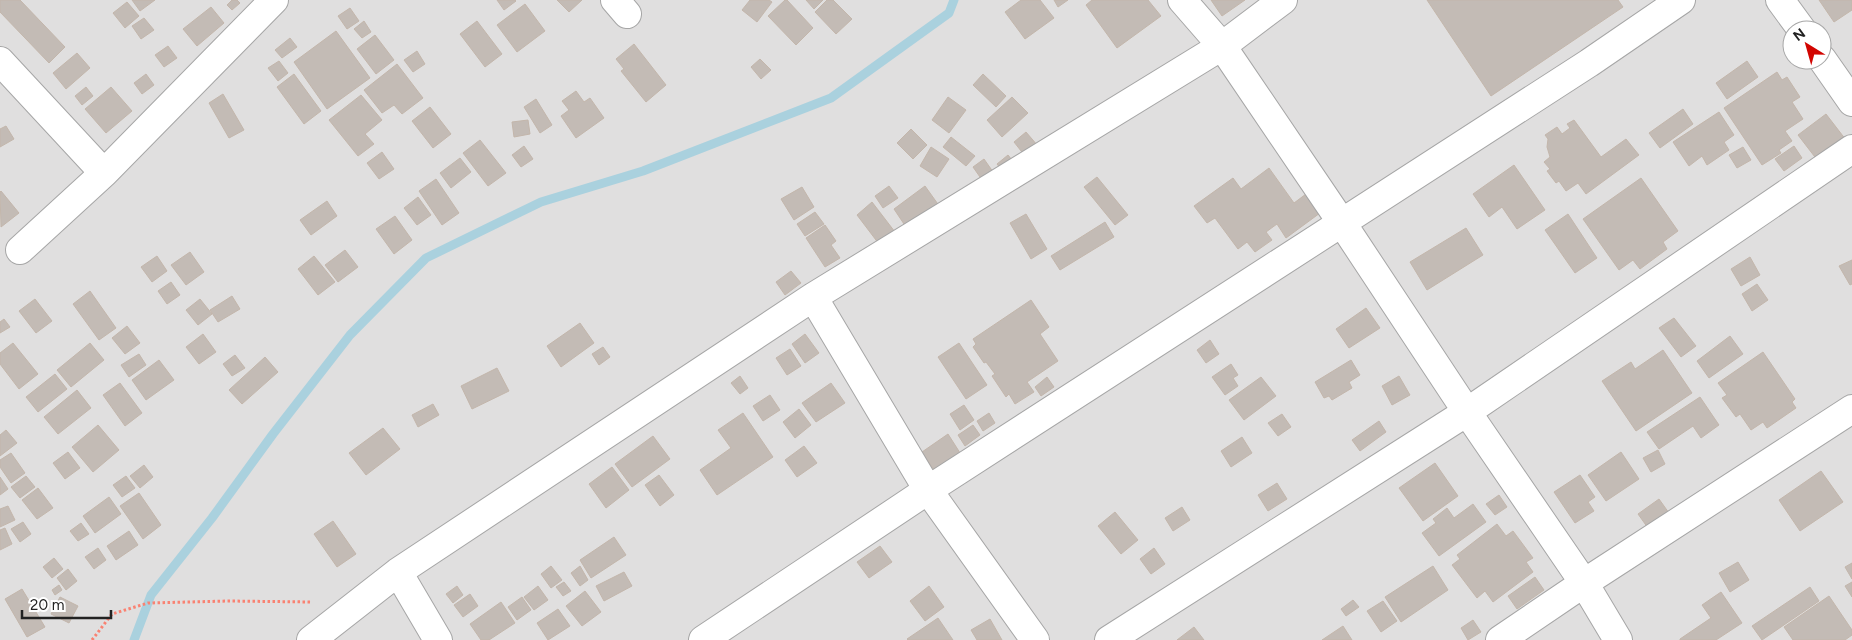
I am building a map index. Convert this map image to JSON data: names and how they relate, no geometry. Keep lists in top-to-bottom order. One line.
{"scale_bar":"20 m","north":"top left"}
